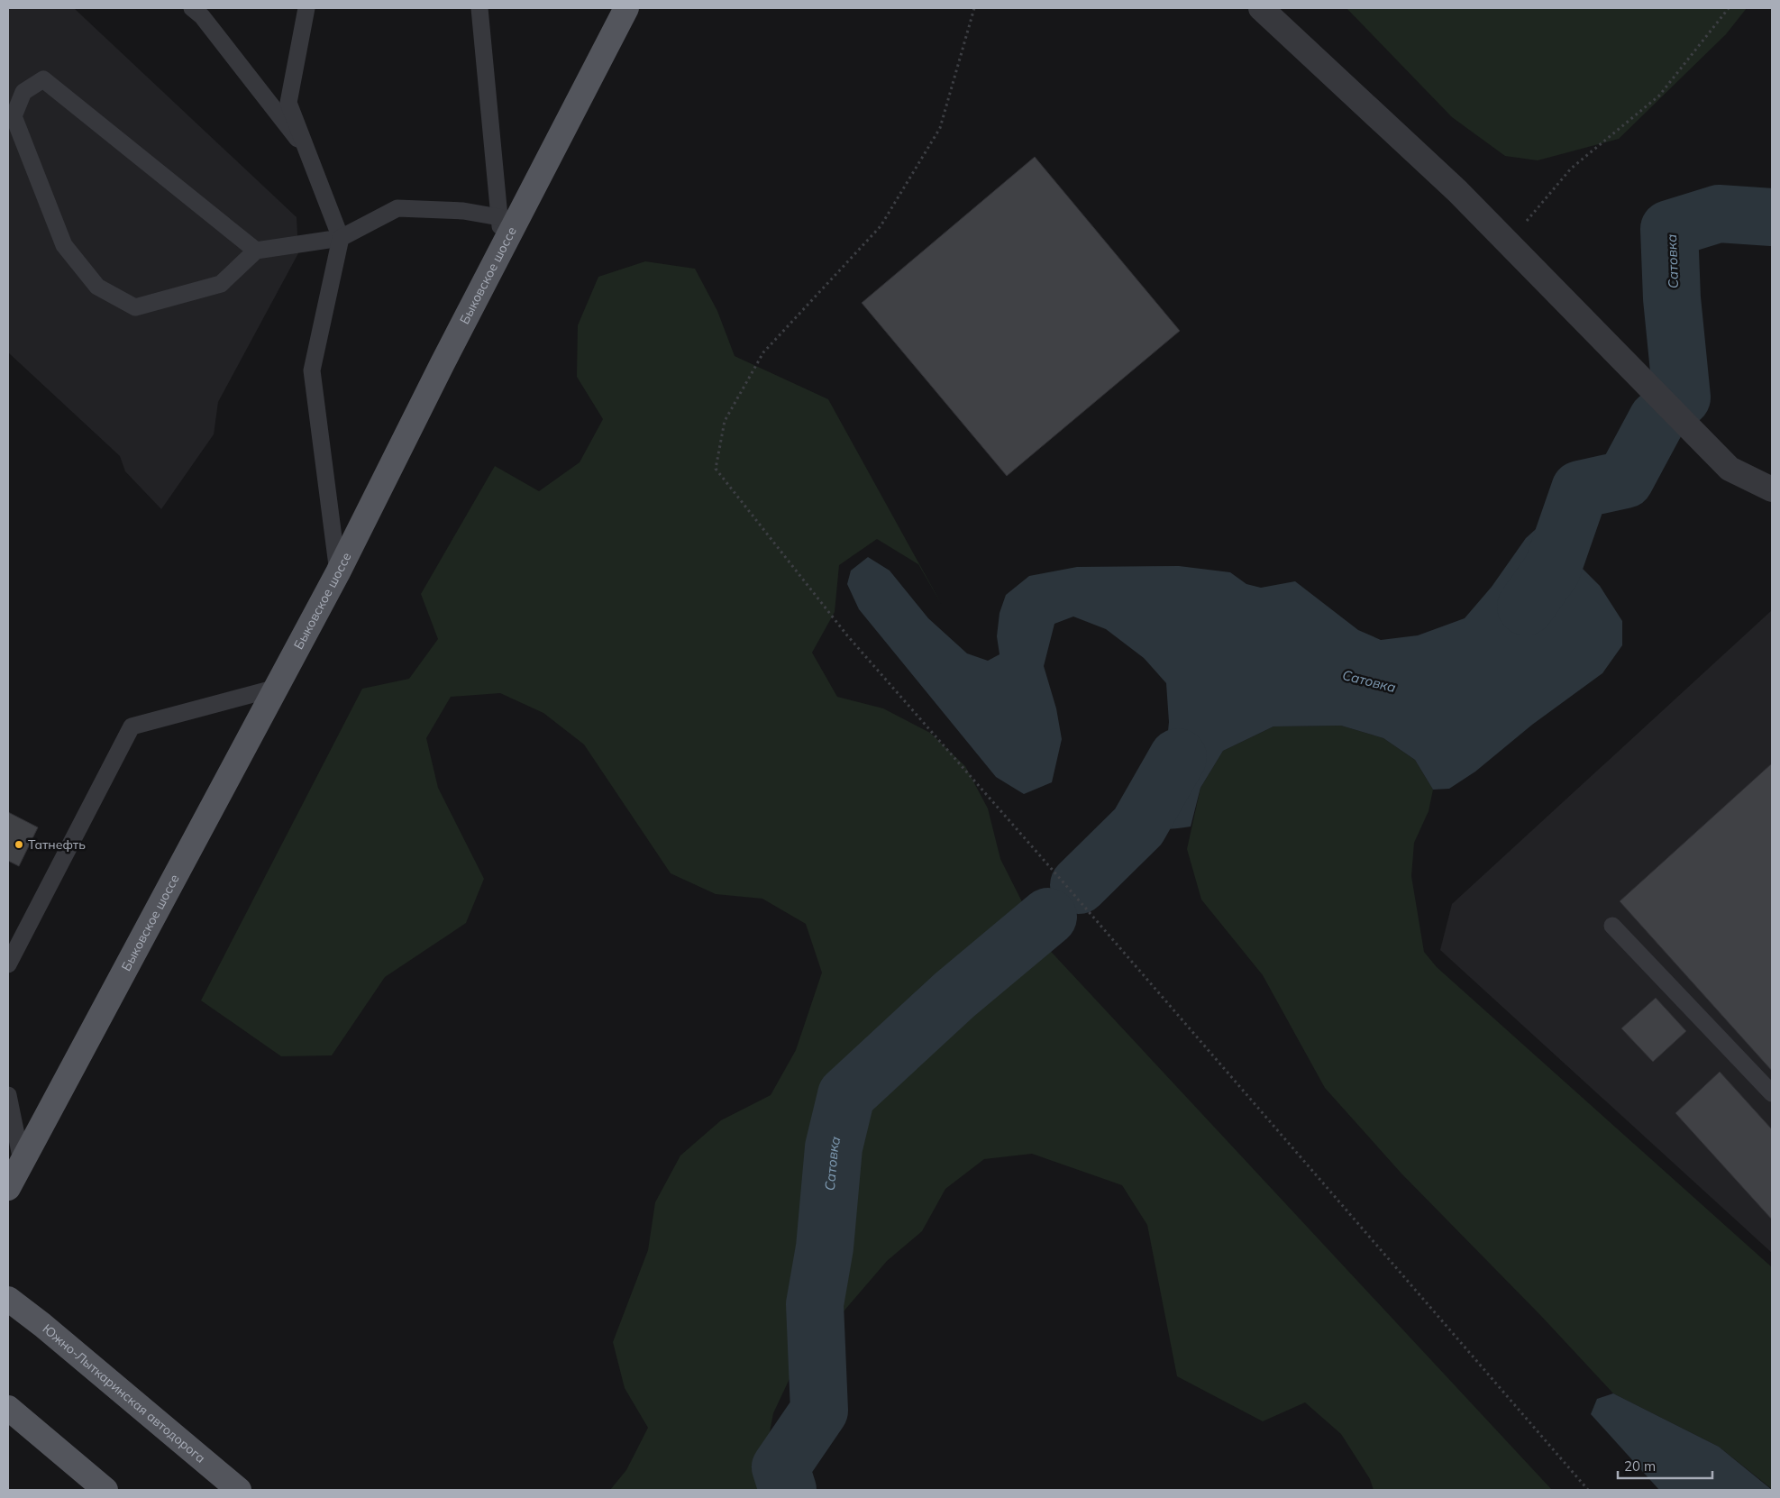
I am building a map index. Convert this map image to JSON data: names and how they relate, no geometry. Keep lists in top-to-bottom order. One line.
{"streets":{"main road":["Быковское шоссе","Южно-Лыткаринская автодорога"]},"water":["Сатовка"],"places":["Татнефть"],"scale_bar":"20 m"}
